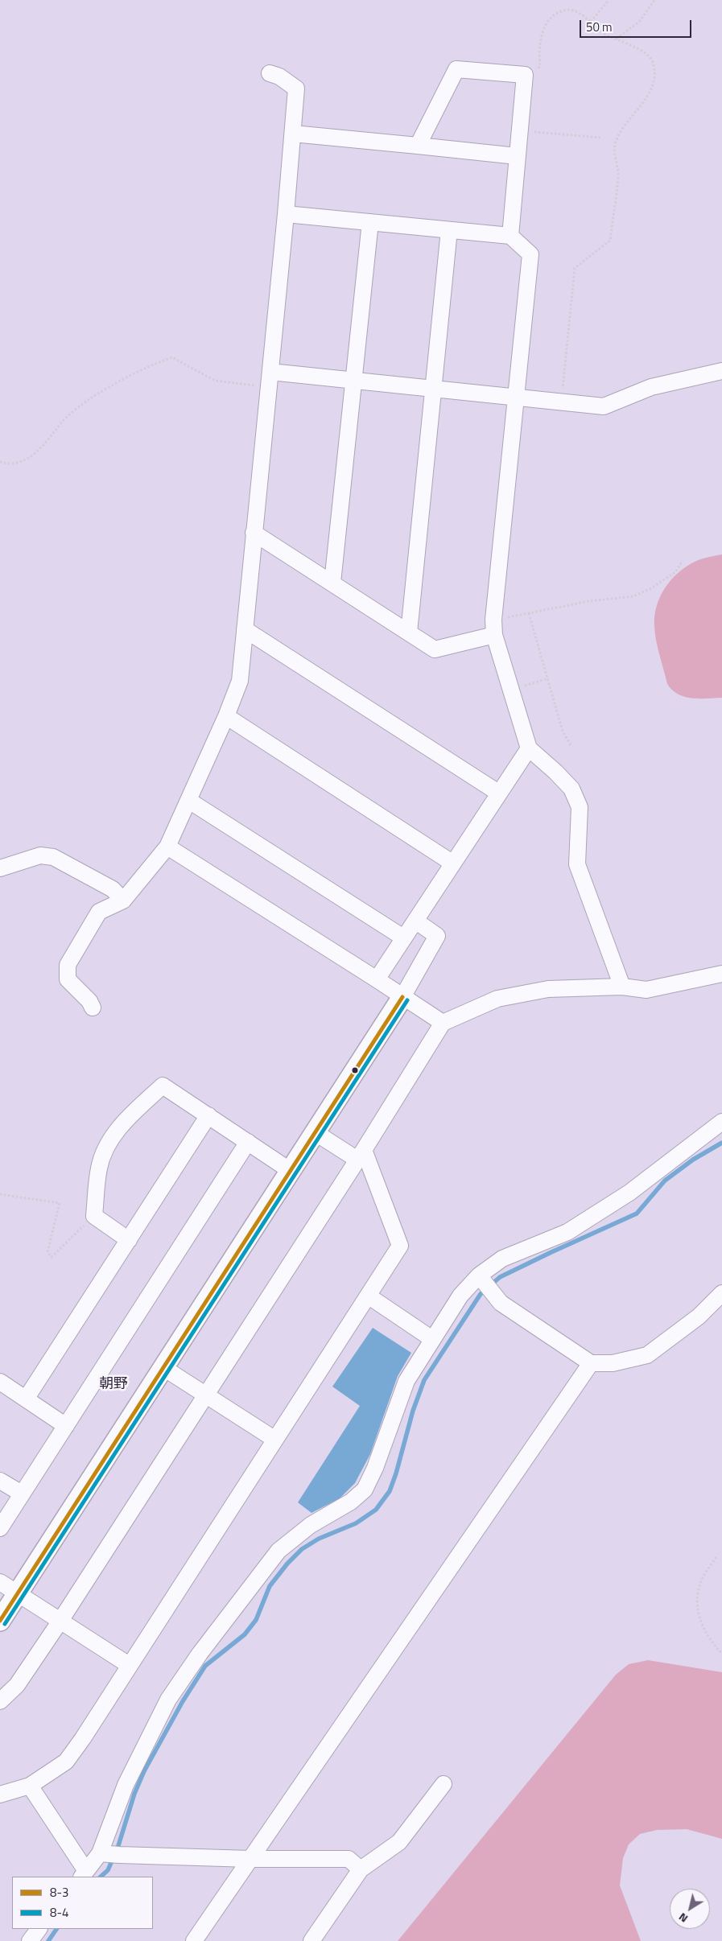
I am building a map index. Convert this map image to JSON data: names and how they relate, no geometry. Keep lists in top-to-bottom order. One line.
{"districts":["朝野"],"lines":["transit line 8-3","transit line 8-4"],"legend":["8-3","8-4"],"scale_bar":"50 m","north":"bottom left"}
